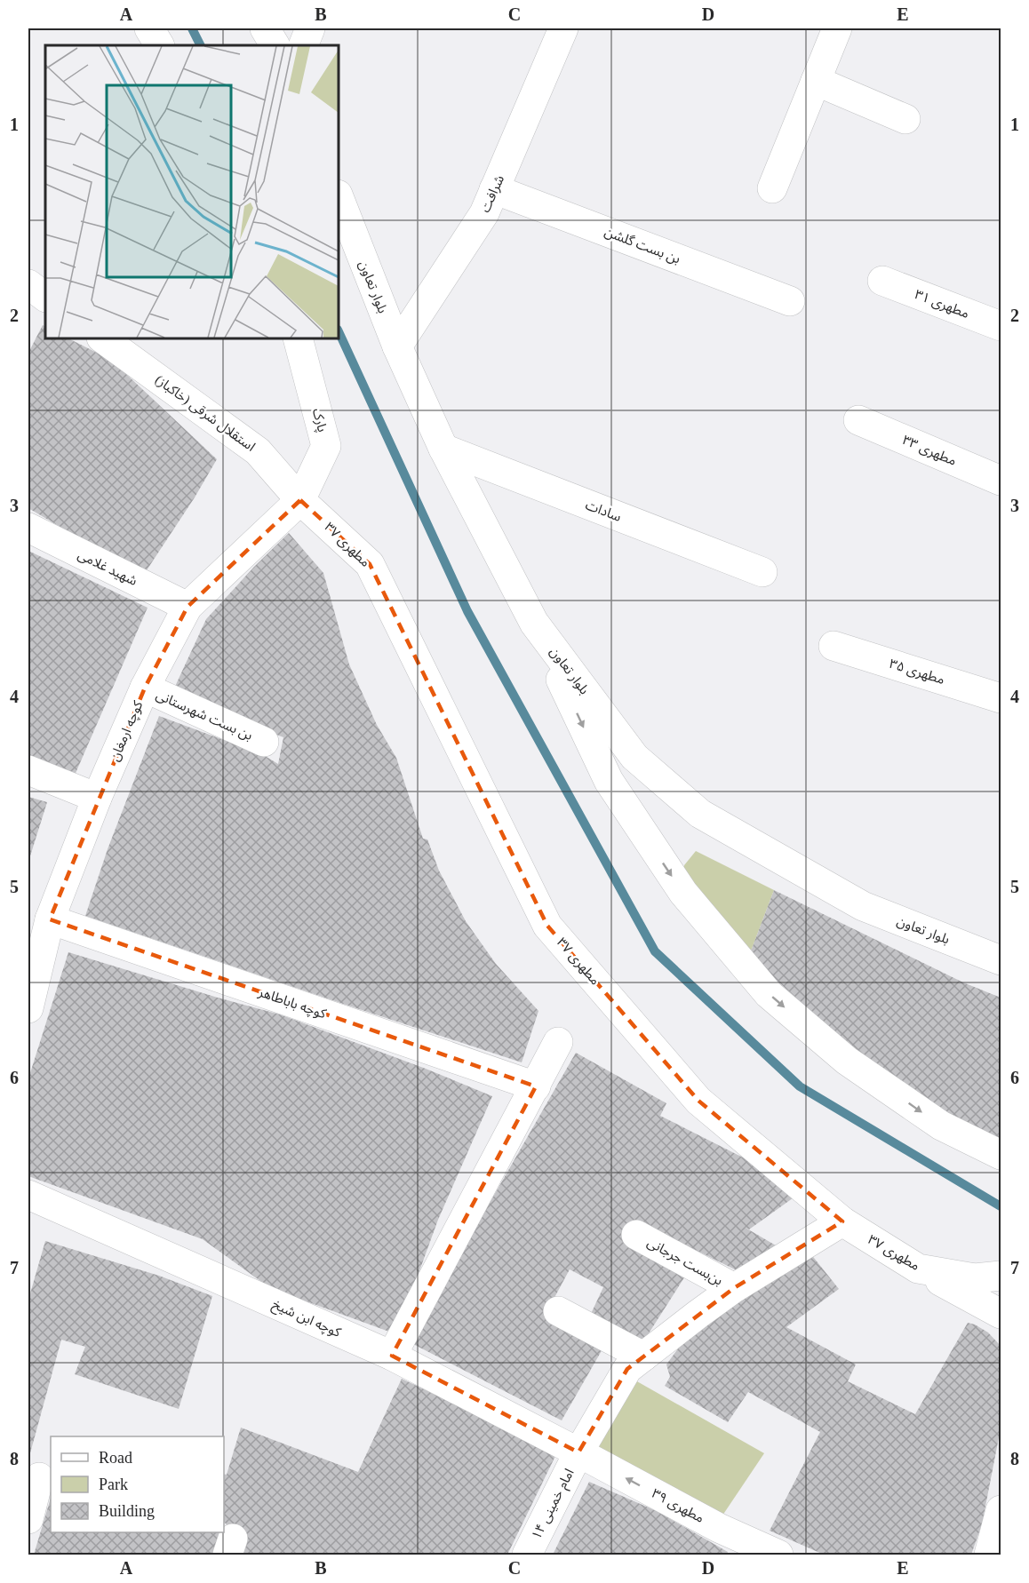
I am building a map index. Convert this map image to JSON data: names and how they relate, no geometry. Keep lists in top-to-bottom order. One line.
{"streets":{"street":["شرافت","بن بست گلشن","بلوار تعاون","مطهری ۳۱","استقلال شرقی (خاکباز)","پارک","مطهری ۳۳","سادات","مطهری ۳۷","شهید غلامی","مطهری ۳۵","بن بست شهرستانی","کوچه ارمغان","کوچه باباطاهر","بن‌بست جرجانی","کوچه ابن شیخ","امام خمینی ۱۴","مطهری ۳۹"]},"crossings":[["شرافت","بن بست گلشن"],["شرافت","بلوار تعاون"],["بلوار تعاون","سادات"],["استقلال شرقی (خاکباز)","پارک"],["استقلال شرقی (خاکباز)","مطهری ۳۷"],["استقلال شرقی (خاکباز)","کوچه ارمغان"],["پارک","مطهری ۳۷"],["پارک","کوچه ارمغان"],["مطهری ۳۷","کوچه ارمغان"],["مطهری ۳۷","امام خمینی ۱۴"],["شهید غلامی","کوچه ارمغان"],["بن بست شهرستانی","کوچه ارمغان"],["کوچه ارمغان","کوچه باباطاهر"],["بن‌بست جرجانی","امام خمینی ۱۴"],["کوچه ابن شیخ","امام خمینی ۱۴"],["کوچه ابن شیخ","مطهری ۳۹"],["امام خمینی ۱۴","مطهری ۳۹"]],"one_way":["مطهری ۳۹"],"legend":["Road","Park","Building"],"grid":{"columns":["A","B","C","D","E"],"rows":["1","2","3","4","5","6","7","8"]}}
